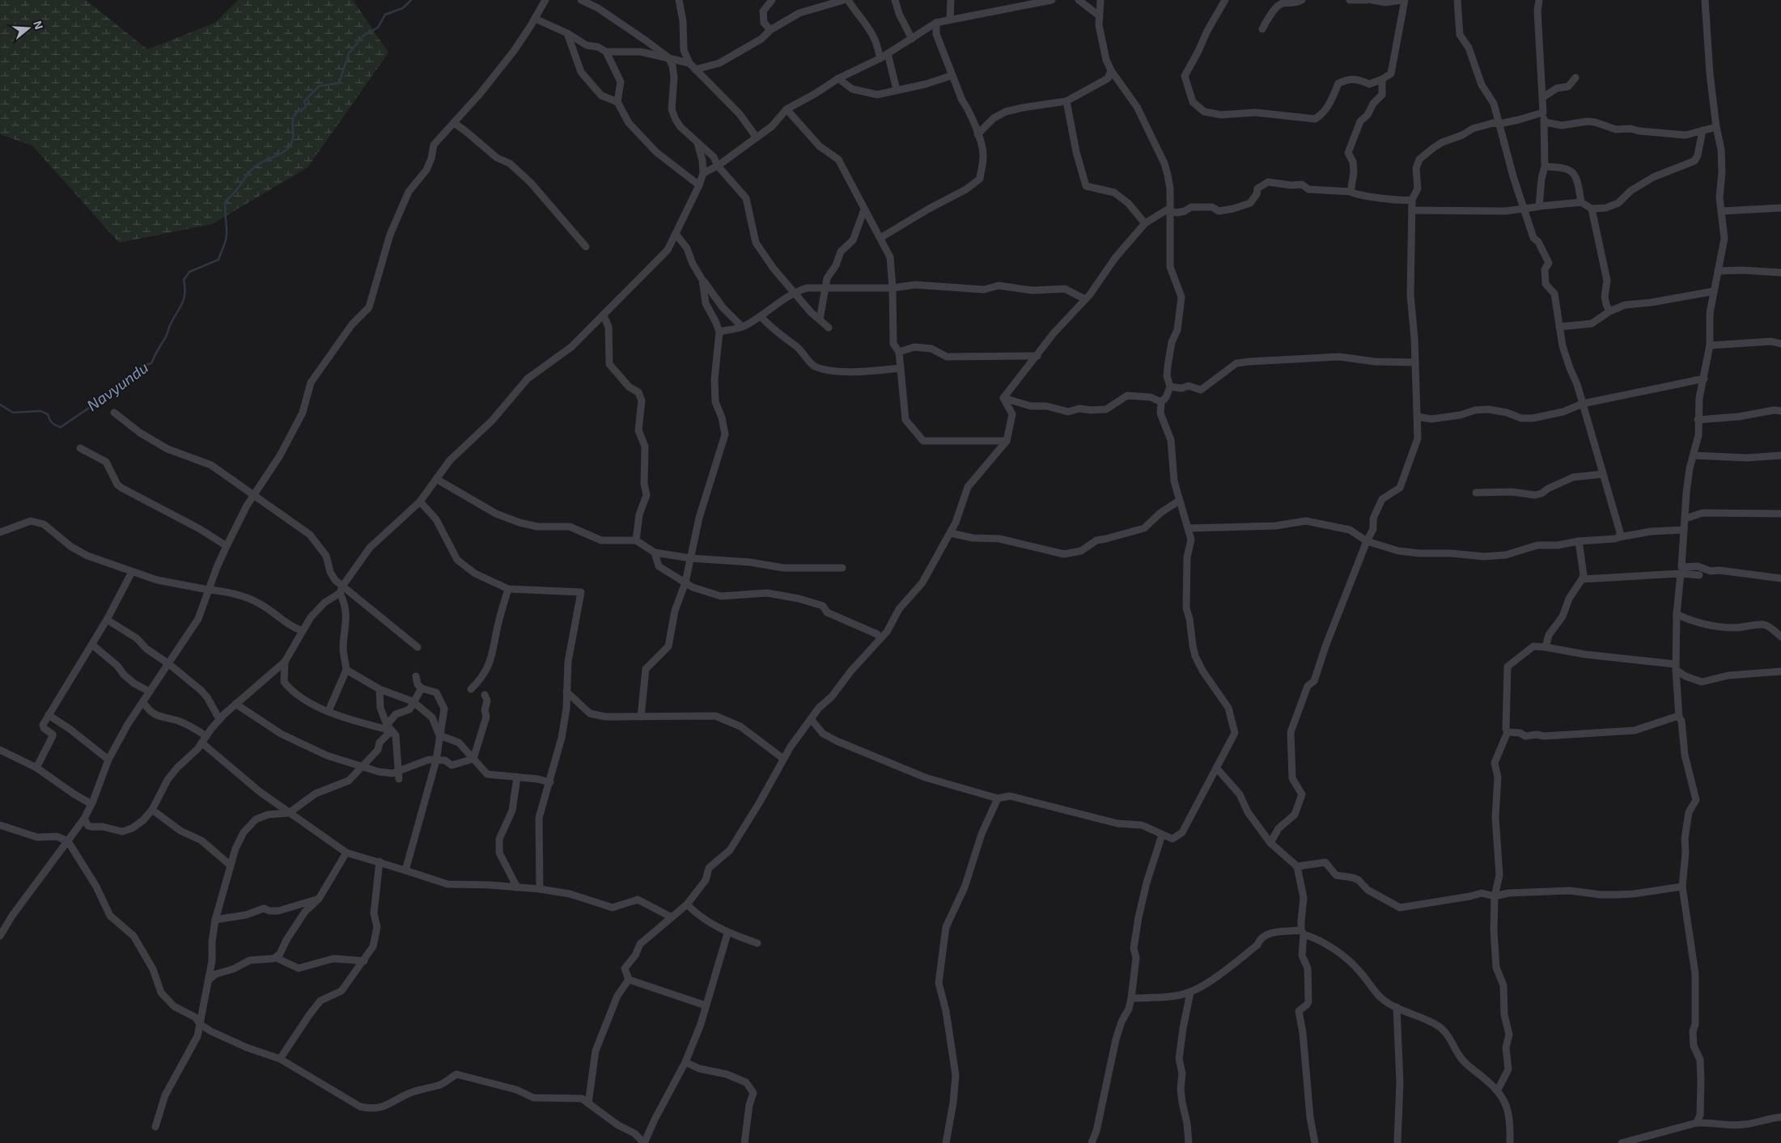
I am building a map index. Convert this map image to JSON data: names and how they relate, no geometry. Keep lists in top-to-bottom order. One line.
{"water":["Navyundu"],"north":"right"}
